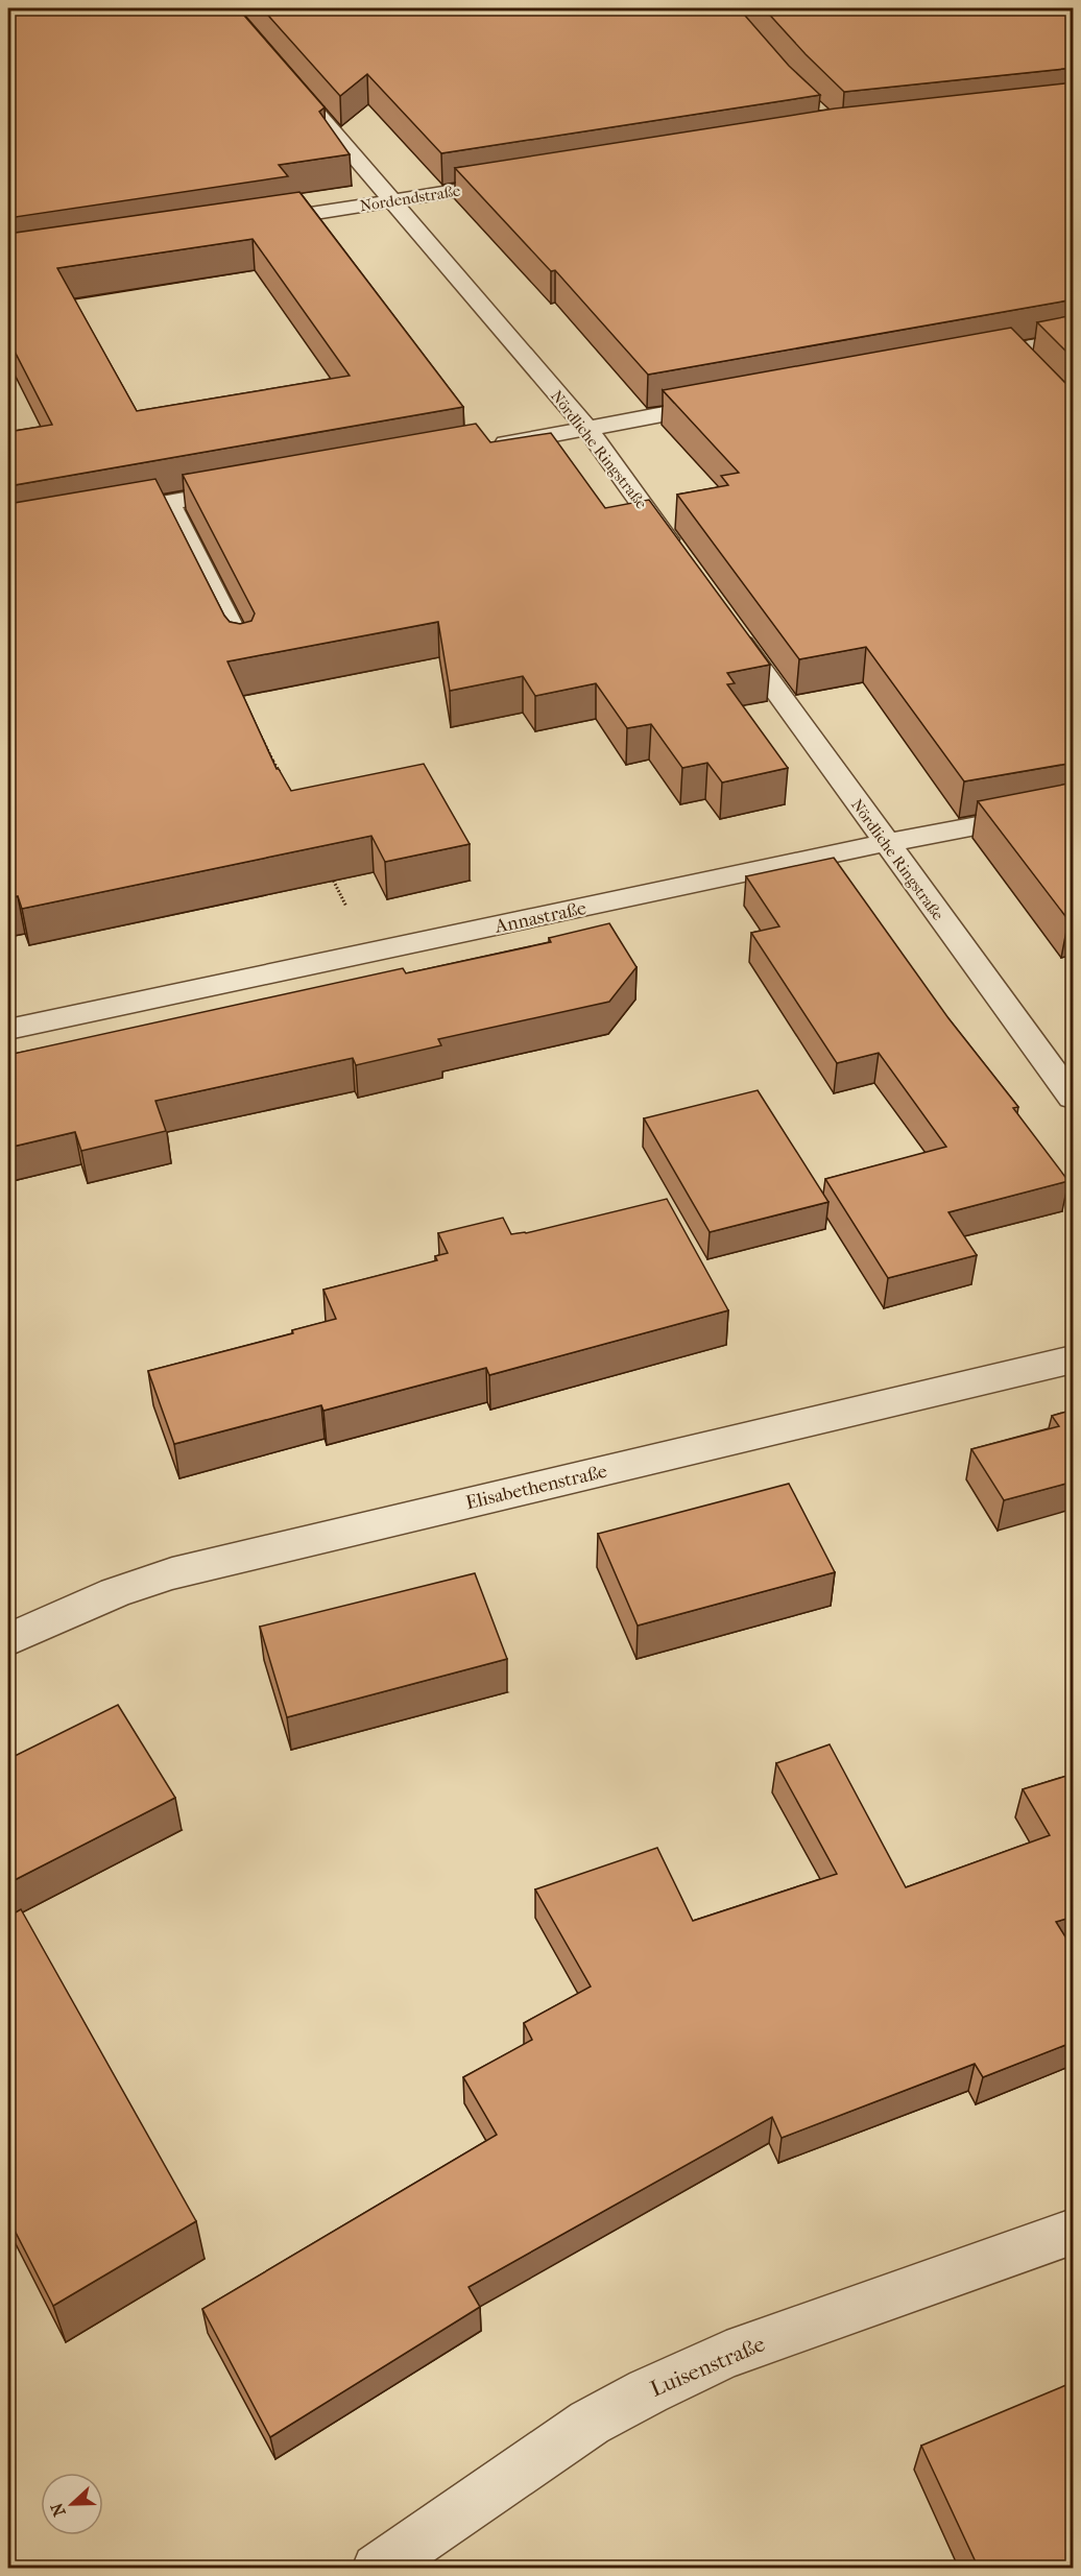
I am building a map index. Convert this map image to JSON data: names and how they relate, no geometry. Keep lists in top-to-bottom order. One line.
{"streets":{"street":["Nordendstraße","Nördliche Ringstraße","Annastraße","Elisabethenstraße","Luisenstraße"]},"crossings":[["Nordendstraße","Nördliche Ringstraße"],["Nördliche Ringstraße","Annastraße"]],"north":"left"}
